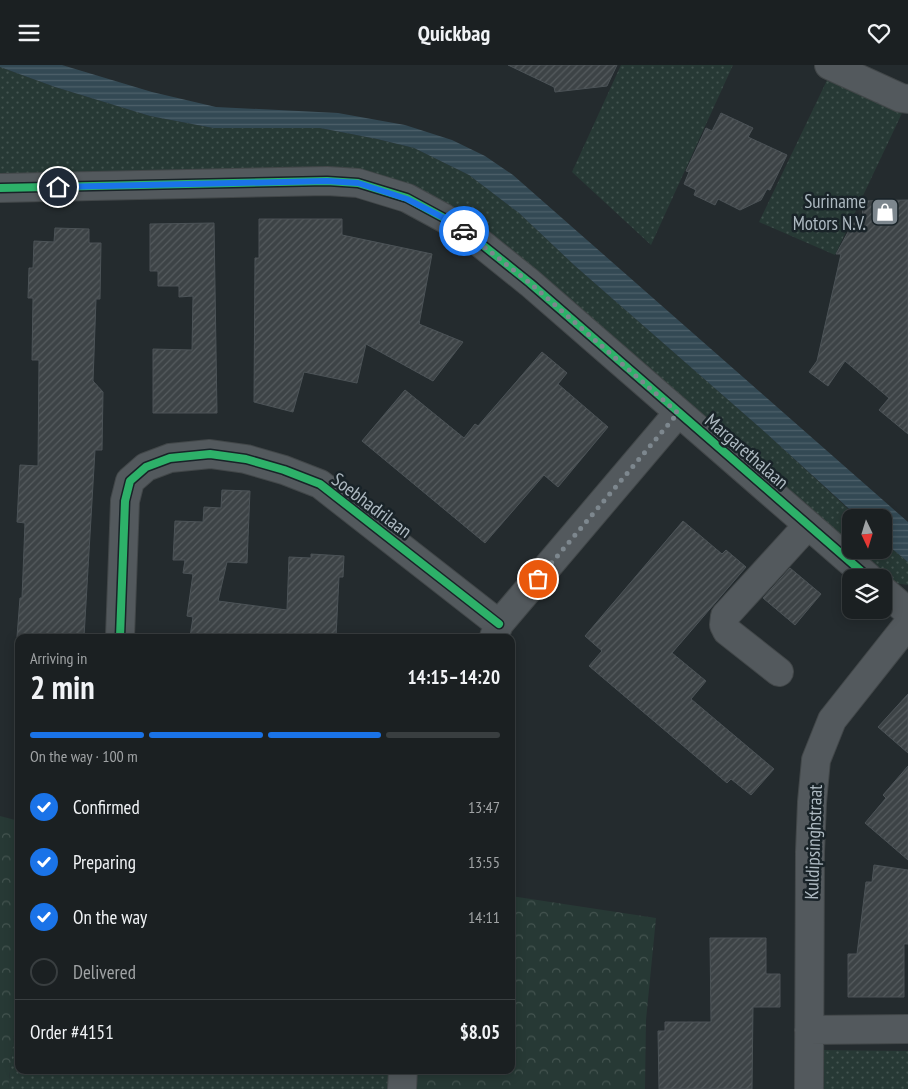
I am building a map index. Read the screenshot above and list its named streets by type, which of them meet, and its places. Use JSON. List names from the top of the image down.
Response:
{
  "streets": {
    "street": ["Margarethalaan", "Soebhadrilaan", "Kuldipsinghstraat"]
  },
  "places": {
    "shop": ["Suriname Motors N.V."]
  },
  "north": "bottom",
  "page": {
    "header": "Quickbag",
    "heading": ["2 min", "Arriving in", "14:15–14:20"],
    "panel": ["Order #4151", "$8.05"],
    "bar": "On the way · 100 m",
    "list": [
      ["Confirmed", "13:47"],
      ["Preparing", "13:55"],
      ["On the way", "14:11"],
      "Delivered"
    ]
  }
}
